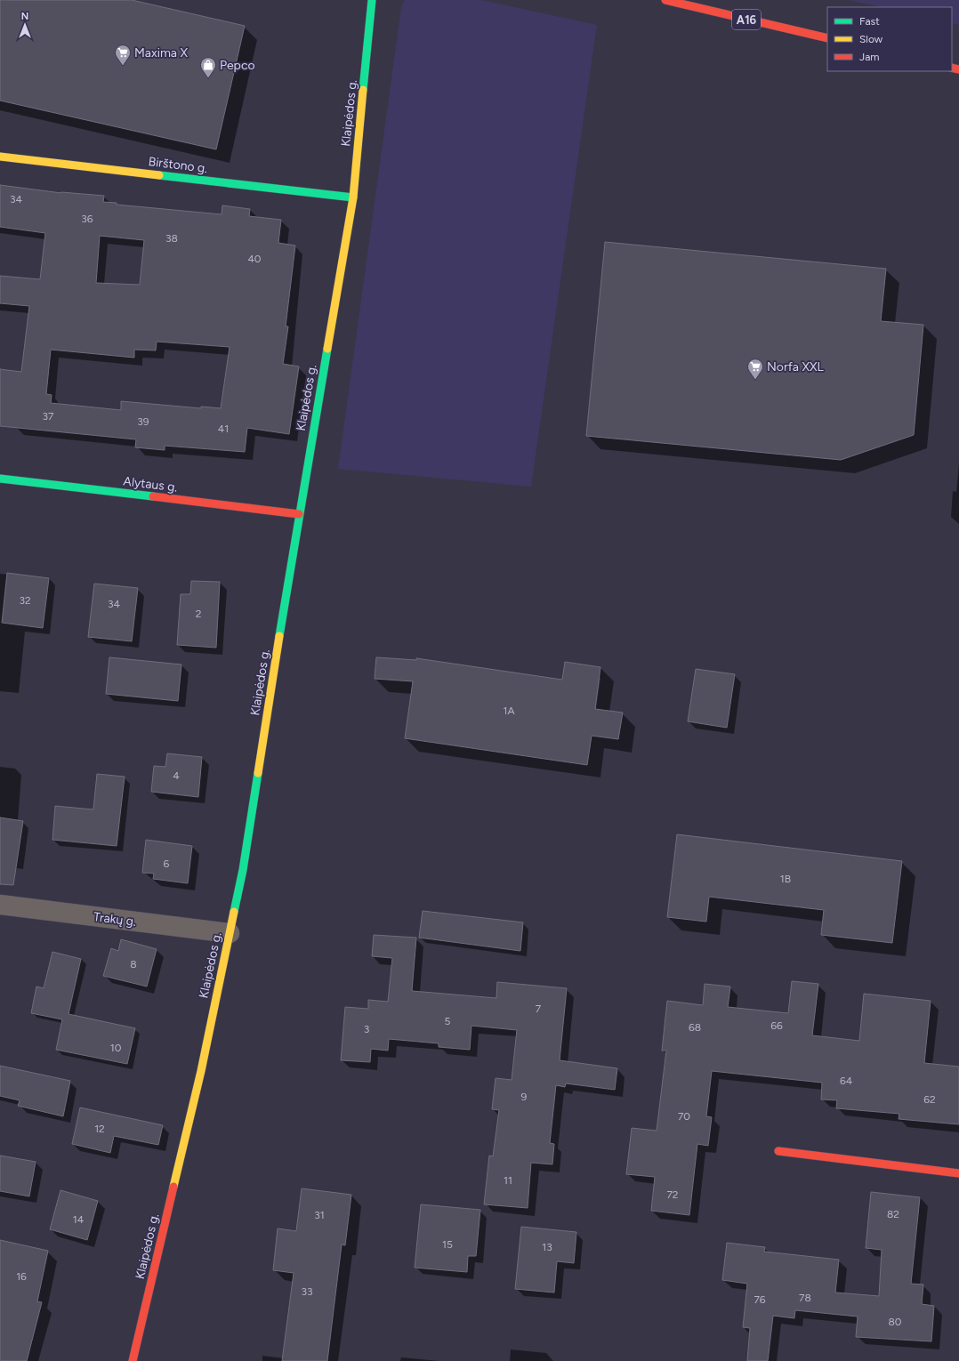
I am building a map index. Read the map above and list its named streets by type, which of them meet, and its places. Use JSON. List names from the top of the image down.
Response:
{
  "streets": {
    "main road": [
      "A16",
      "Klaipėdos g.",
      "Birštono g.",
      "Alytaus g."
    ],
    "street": ["Trakų g."]
  },
  "crossings": [
    ["Klaipėdos g.", "Birštono g."],
    ["Klaipėdos g.", "Alytaus g."],
    ["Klaipėdos g.", "Trakų g."]
  ],
  "places": {
    "supermarket": ["Maxima X", "Norfa XXL"],
    "shop": ["Pepco"]
  },
  "house_numbers": [
    "34",
    "36",
    "38",
    "40",
    "37",
    "39",
    "41",
    "32",
    "34",
    "2",
    "1A",
    "4",
    "6",
    "1B",
    "8",
    "7",
    "5",
    "66",
    "68",
    "3",
    "10",
    "64",
    "9",
    "62",
    "70",
    "12",
    "11",
    "72",
    "82",
    "31",
    "14",
    "15",
    "13",
    "16",
    "33",
    "78",
    "76",
    "80"
  ],
  "legend": ["Fast", "Slow", "Jam"],
  "north": "top"
}
